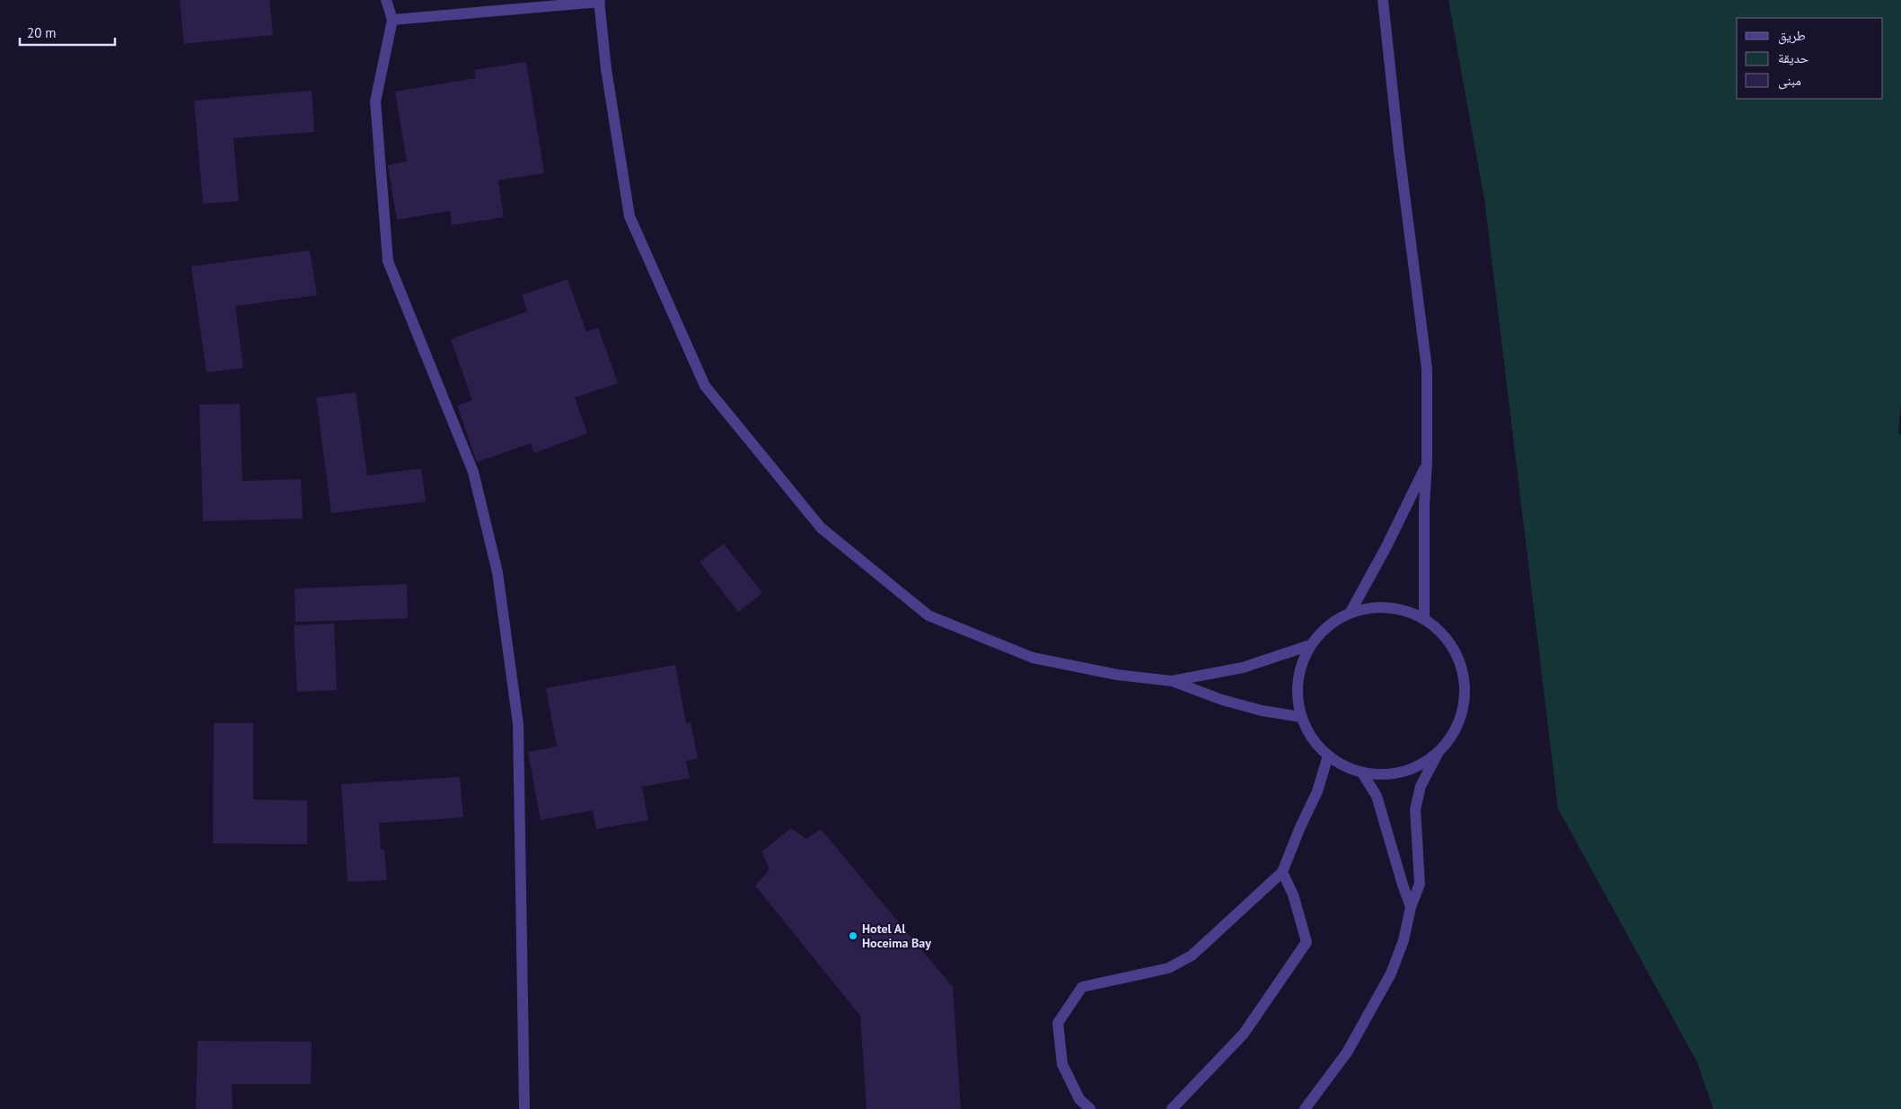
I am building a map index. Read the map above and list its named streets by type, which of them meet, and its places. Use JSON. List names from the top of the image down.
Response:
{
  "places": ["Hotel Al Hoceima Bay"],
  "legend": ["طريق", "حديقة", "مبنى"],
  "scale_bar": "20 m"
}
